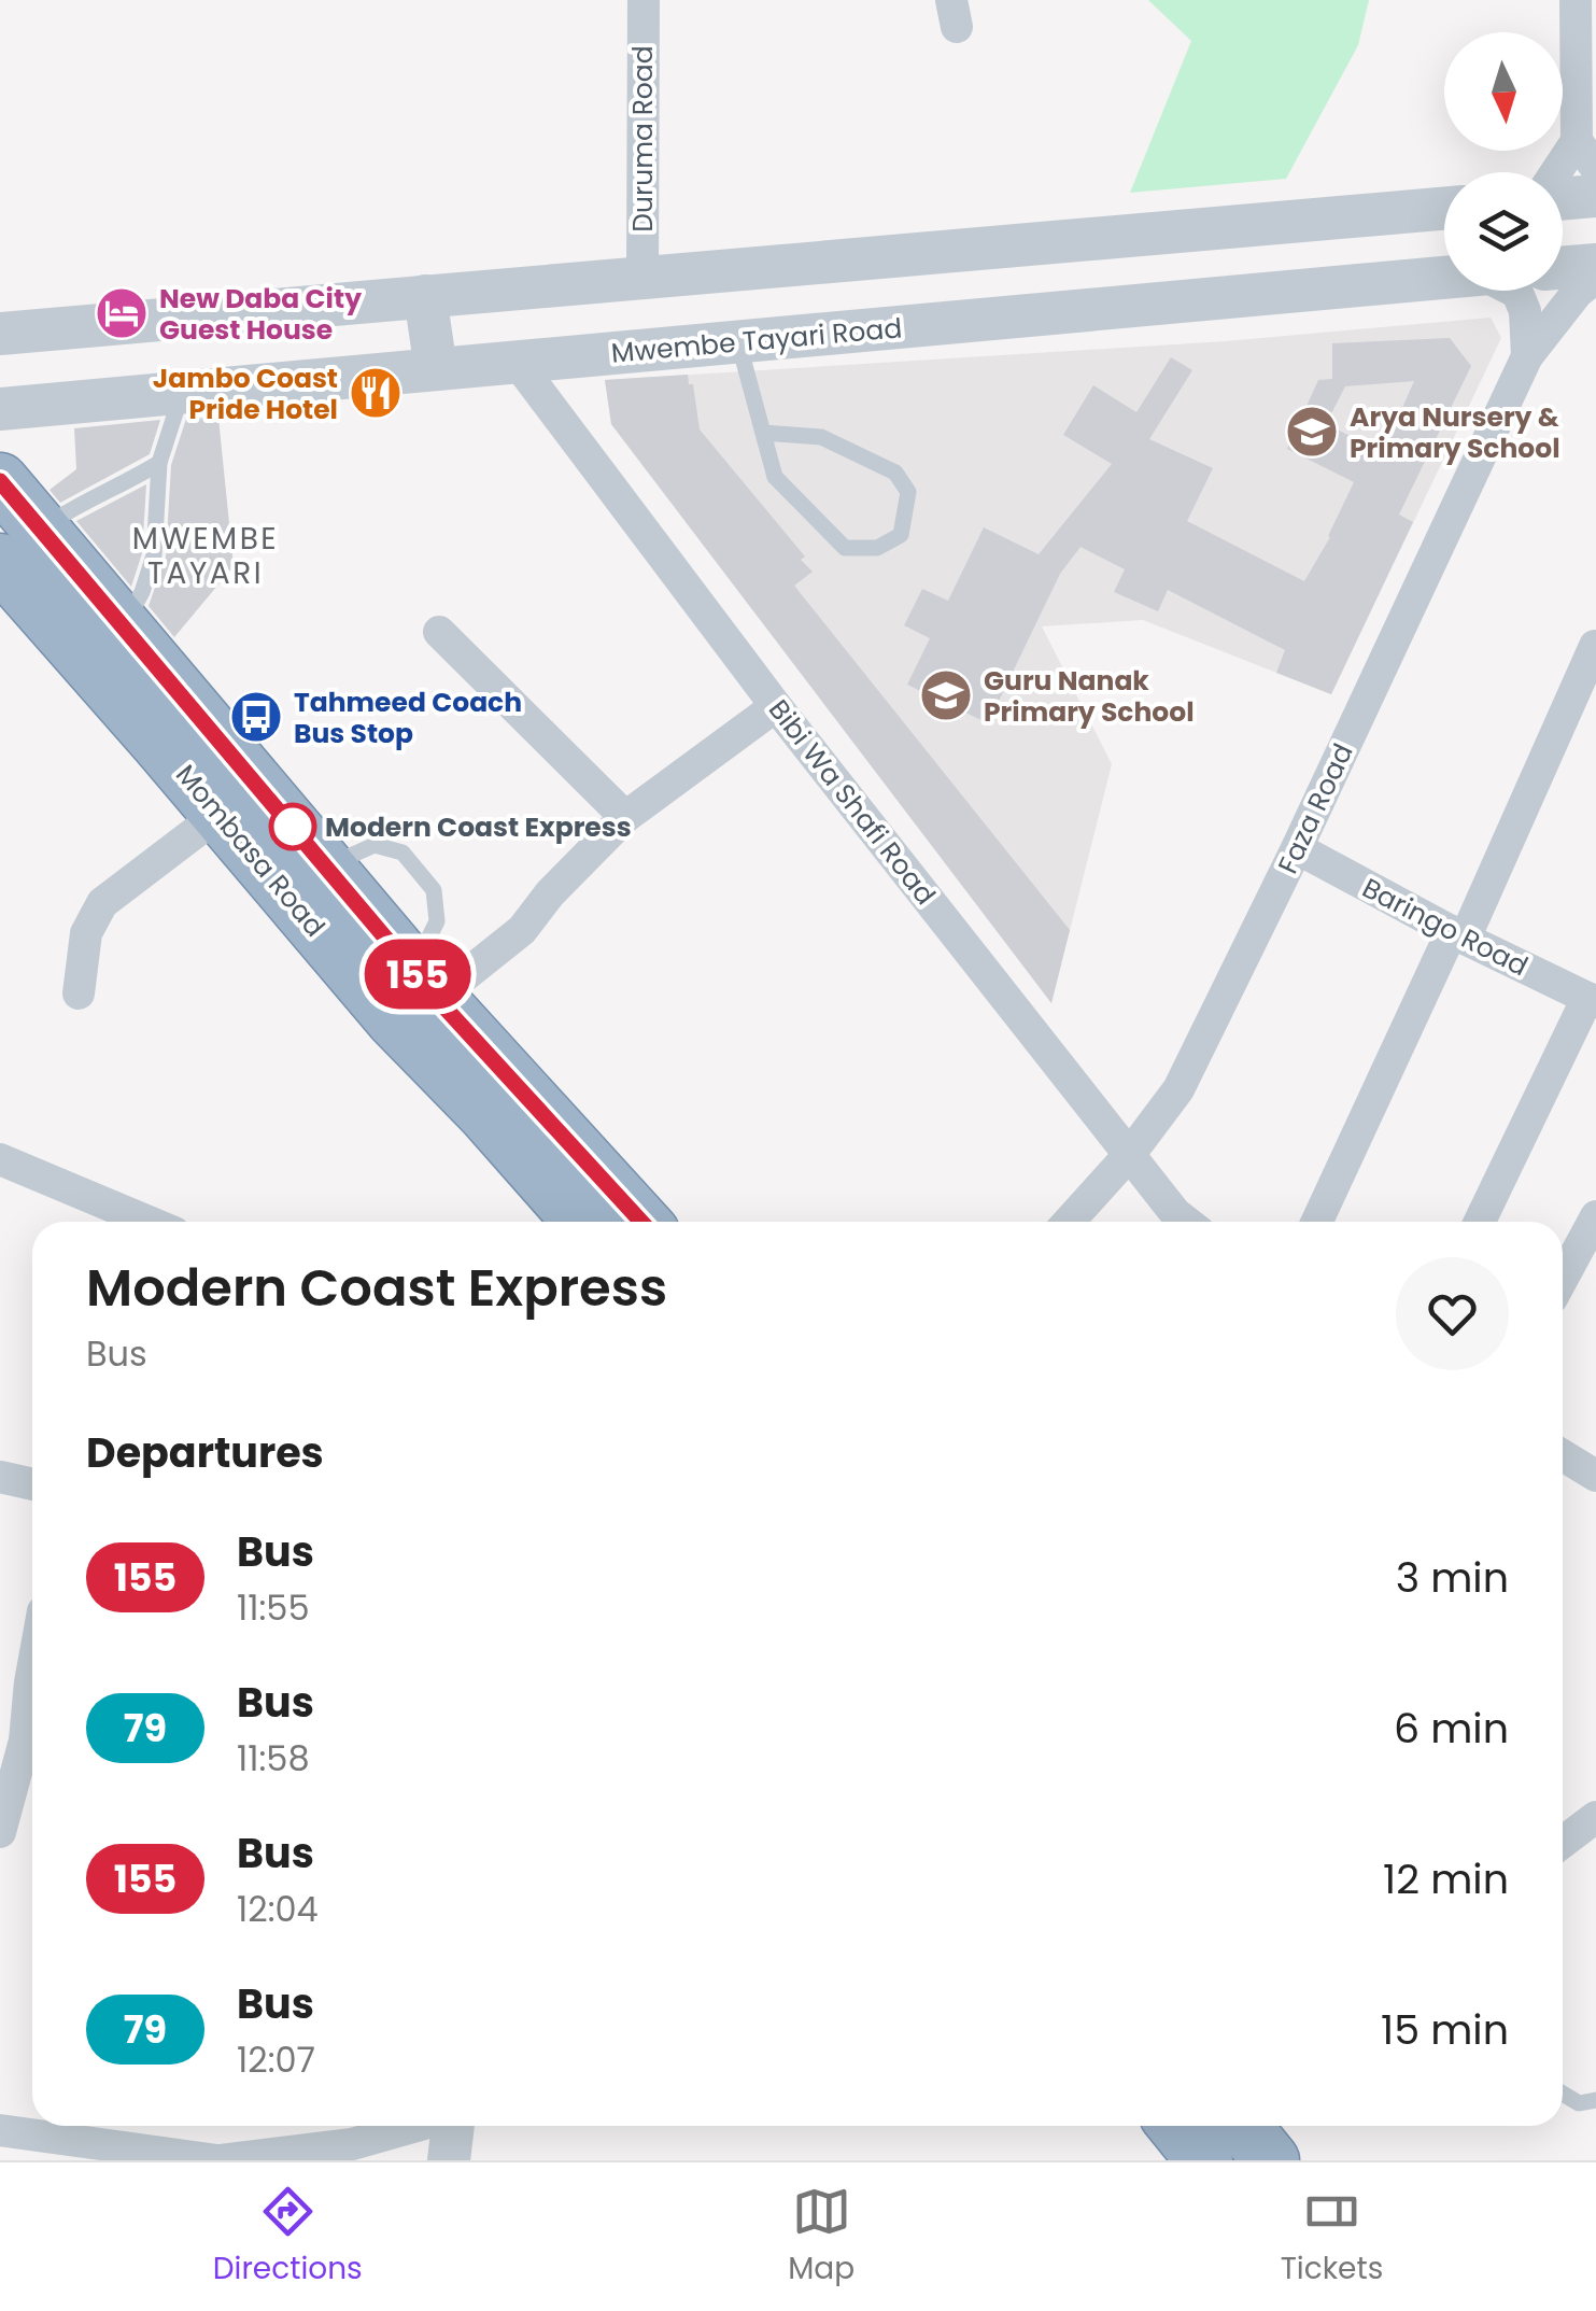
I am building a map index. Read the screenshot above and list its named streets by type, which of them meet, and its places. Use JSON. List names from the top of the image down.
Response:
{
  "streets": {
    "highway": ["Mombasa Road"],
    "street": [
      "Duruma Road",
      "Mwembe Tayari Road",
      "Bibi Wa Shafi Road",
      "Faza Road",
      "Baringo Road"
    ]
  },
  "crossings": [
    ["Mwembe Tayari Road", "Bibi Wa Shafi Road"],
    ["Bibi Wa Shafi Road", "Faza Road"],
    ["Faza Road", "Baringo Road"]
  ],
  "districts": ["MWEMBE TAYARI"],
  "places": {
    "hotel": ["New Daba City Guest House"],
    "restaurant": ["Jambo Coast Pride Hotel"],
    "school or university": ["Arya Nursery & Primary School", "Guru Nanak Primary School"],
    "bus stop": ["Tahmeed Coach Bus Stop"],
    "other": ["Modern Coast Express"]
  },
  "lines": ["bus line 155"],
  "north": "bottom",
  "page": {
    "on_map": "155",
    "heading": [
      ["Modern Coast Express", "Bus"],
      "Departures"
    ],
    "list": [
      {
        "mark": "155",
        "name": "Bus",
        "note": "11:55",
        "value": "3 min"
      },
      {
        "mark": "79",
        "name": "Bus",
        "note": "11:58",
        "value": "6 min"
      },
      {
        "mark": "155",
        "name": "Bus",
        "note": "12:04",
        "value": "12 min"
      },
      {
        "mark": "79",
        "name": "Bus",
        "note": "12:07",
        "value": "15 min"
      }
    ],
    "tabs": ["Directions", "Map", "Tickets"]
  }
}
